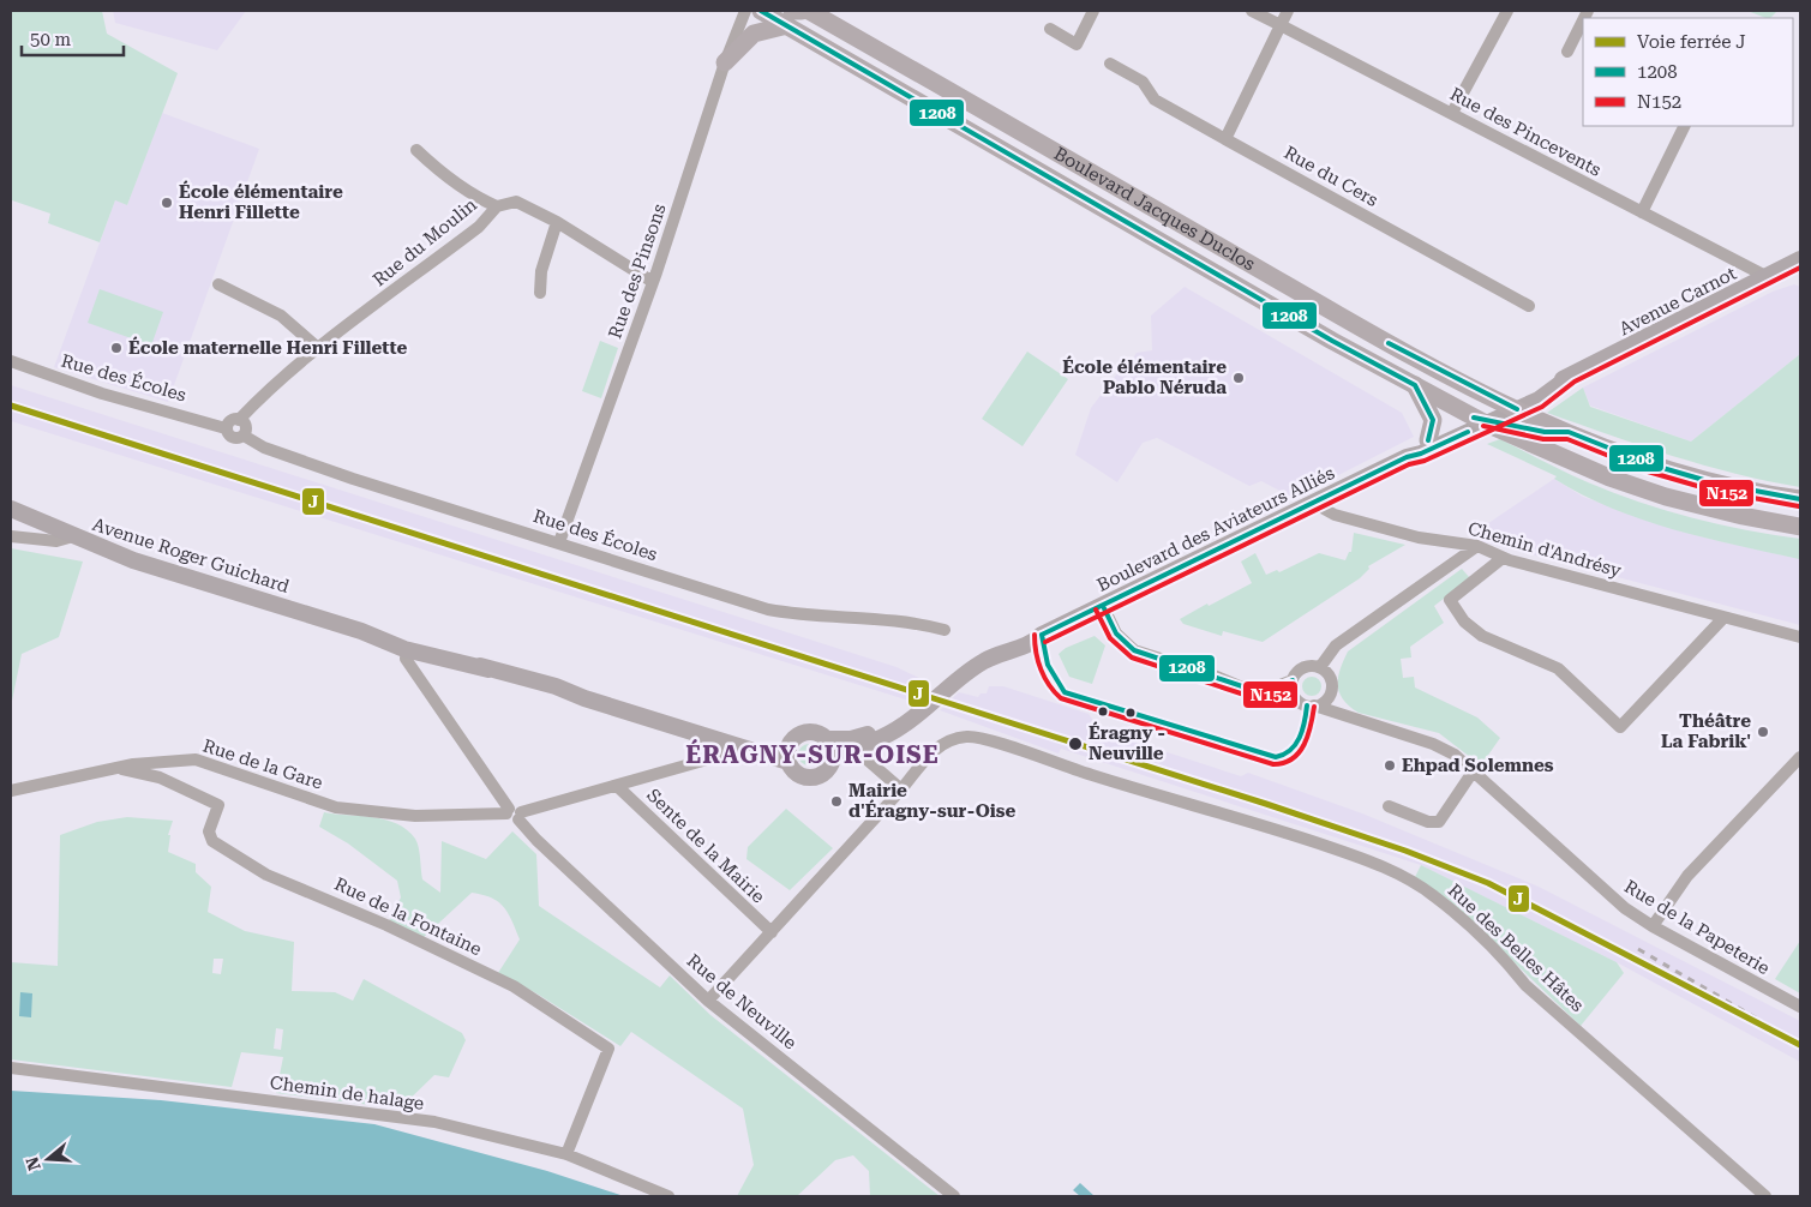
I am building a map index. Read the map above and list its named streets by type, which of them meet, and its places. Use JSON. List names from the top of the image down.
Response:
{
  "streets": {
    "main road": [
      "Boulevard Jacques Duclos",
      "Avenue Carnot",
      "Boulevard des Aviateurs Alliés",
      "Avenue Roger Guichard"
    ],
    "street": [
      "Rue des Pincevents",
      "Rue du Cers",
      "Rue du Moulin",
      "Rue des Pinsons",
      "Rue des Écoles",
      "Chemin d'Andrésy",
      "Rue de la Gare",
      "Sente de la Mairie",
      "Rue de la Fontaine",
      "Rue de la Papeterie",
      "Rue des Belles Hâtes",
      "Rue de Neuville",
      "Chemin de halage"
    ]
  },
  "crossings": [
    ["Rue des Pincevents", "Avenue Carnot"],
    ["Boulevard Jacques Duclos", "Avenue Carnot"],
    ["Boulevard Jacques Duclos", "Boulevard des Aviateurs Alliés"],
    ["Rue du Moulin", "Rue des Pinsons"],
    ["Rue du Moulin", "Rue des Écoles"],
    ["Rue des Pinsons", "Rue des Écoles"],
    ["Avenue Carnot", "Boulevard des Aviateurs Alliés"],
    ["Boulevard des Aviateurs Alliés", "Chemin d'Andrésy"],
    ["Boulevard des Aviateurs Alliés", "Avenue Roger Guichard"],
    ["Avenue Roger Guichard", "Rue de la Gare"],
    ["Avenue Roger Guichard", "Rue de Neuville"],
    ["Rue de la Gare", "Sente de la Mairie"],
    ["Rue de la Gare", "Rue de la Fontaine"],
    ["Rue de la Gare", "Rue de Neuville"],
    ["Sente de la Mairie", "Rue des Belles Hâtes"],
    ["Rue de la Fontaine", "Chemin de halage"],
    ["Rue des Belles Hâtes", "Rue de Neuville"]
  ],
  "districts": ["ÉRAGNY-SUR-OISE"],
  "places": [
    "École élémentaire Henri Fillette",
    "École maternelle Henri Fillette",
    "École élémentaire Pablo Néruda",
    "Théâtre La Fabrik'",
    "Éragny - Neuville",
    "Ehpad Solemnes",
    "Mairie d'Éragny-sur-Oise"
  ],
  "lines": ["transit line 1208", "transit line N152", "rail line J"],
  "legend": ["Voie ferrée J", "1208", "N152"],
  "scale_bar": "50 m",
  "north": "left"
}
